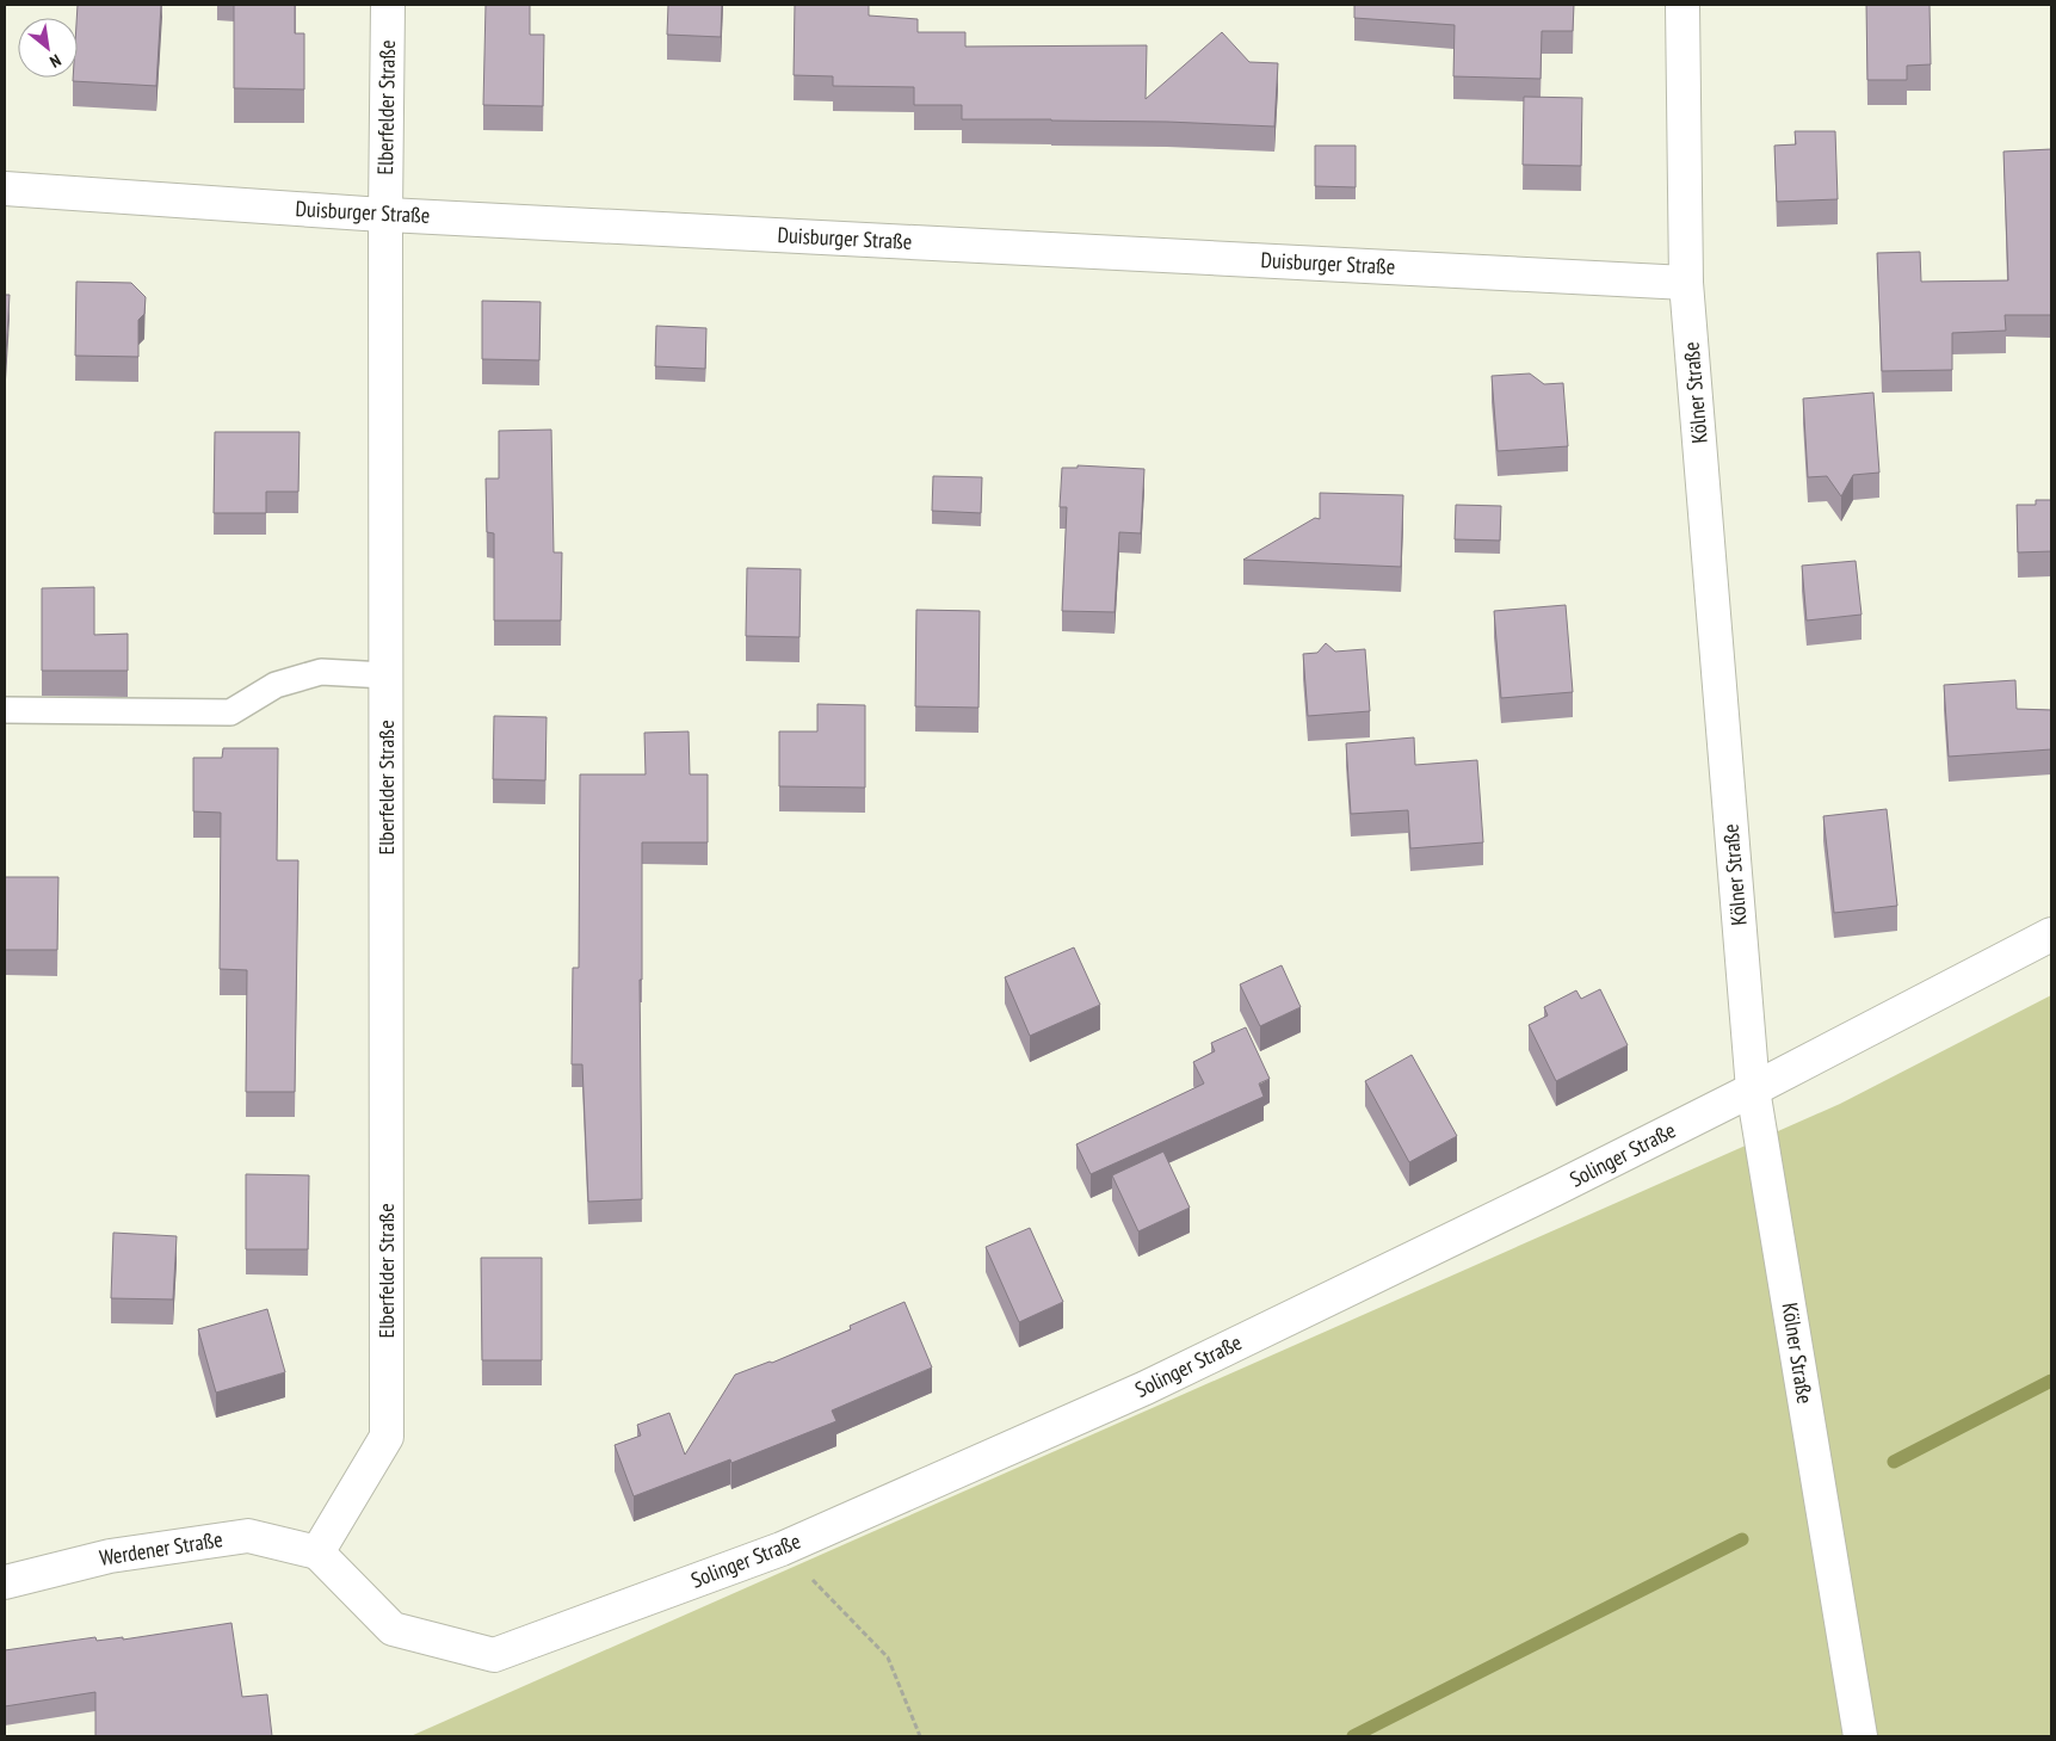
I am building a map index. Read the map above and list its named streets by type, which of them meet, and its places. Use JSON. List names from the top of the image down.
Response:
{
  "streets": {
    "street": [
      "Elberfelder Straße",
      "Duisburger Straße",
      "Kölner Straße",
      "Solinger Straße",
      "Werdener Straße"
    ]
  },
  "crossings": [
    ["Elberfelder Straße", "Duisburger Straße"],
    ["Elberfelder Straße", "Solinger Straße"],
    ["Elberfelder Straße", "Werdener Straße"],
    ["Duisburger Straße", "Kölner Straße"],
    ["Kölner Straße", "Solinger Straße"],
    ["Solinger Straße", "Werdener Straße"]
  ],
  "north": "bottom right"
}
